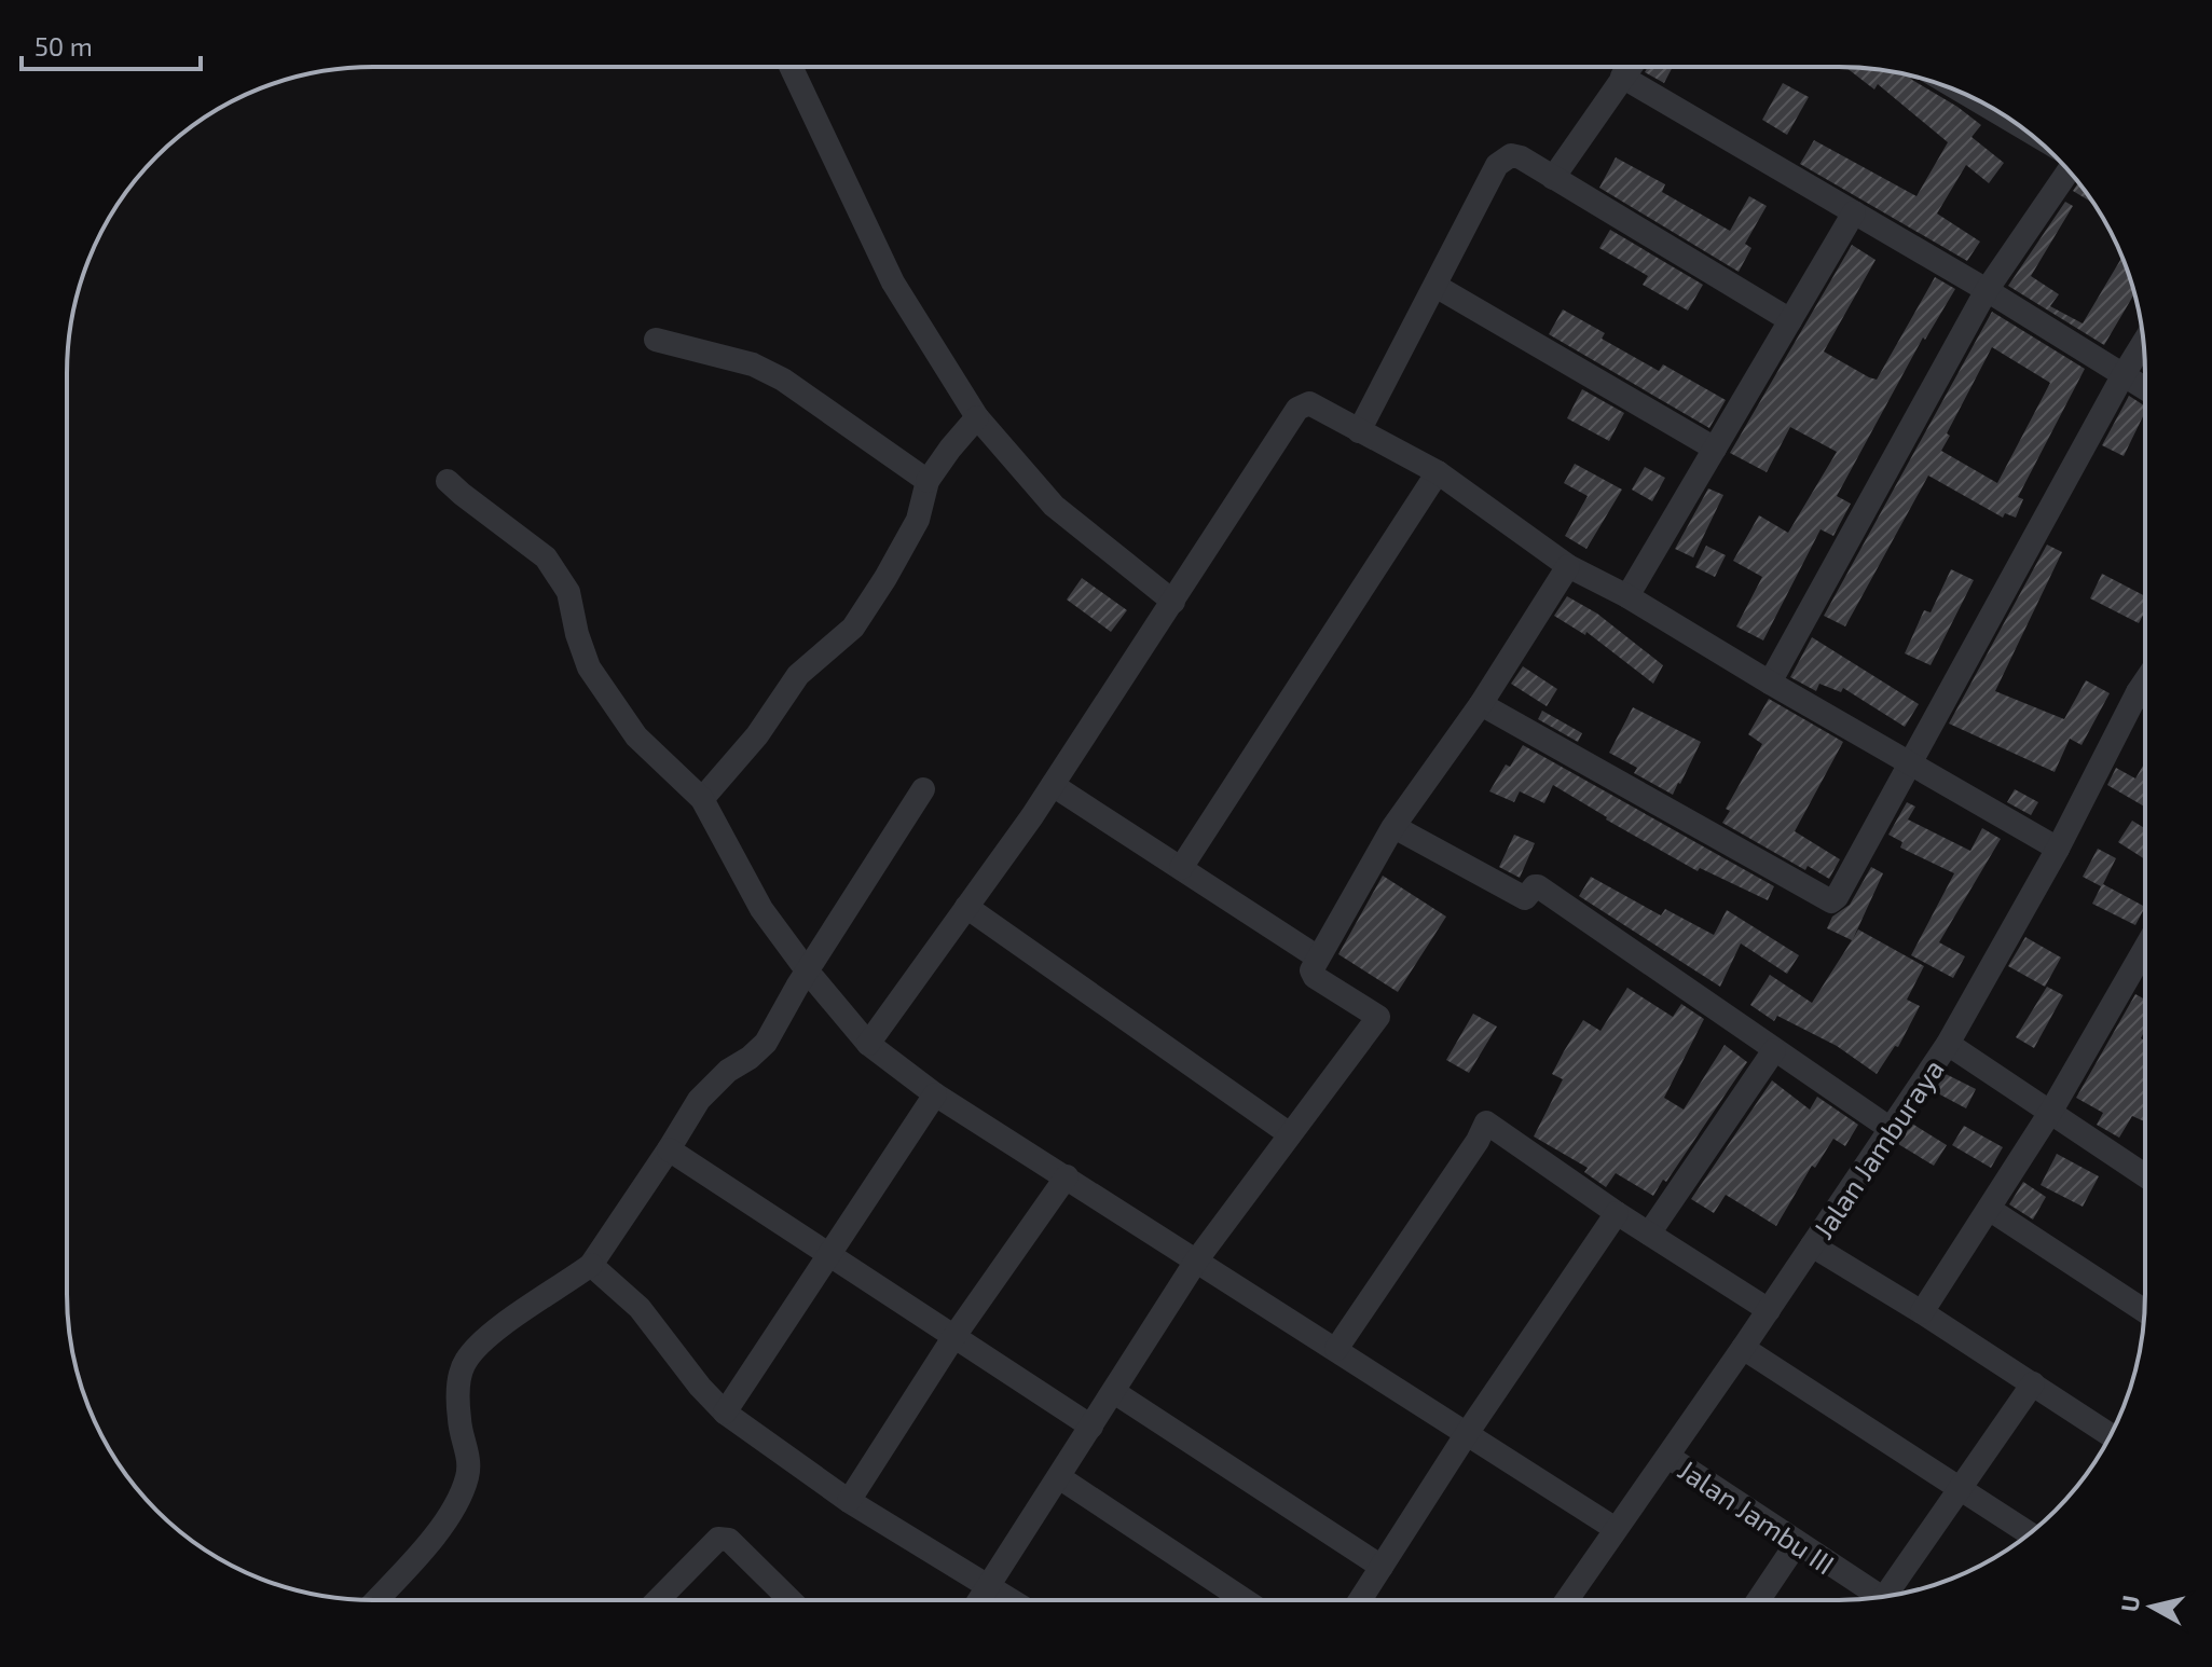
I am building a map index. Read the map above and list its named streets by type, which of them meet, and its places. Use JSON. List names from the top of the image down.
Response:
{
  "streets": {
    "street": ["Jalan Jamburaya", "Jalan Jambu III"]
  },
  "crossings": [
    ["Jalan Jamburaya", "Jalan Jambu III"]
  ],
  "scale_bar": "50 m",
  "north": "left"
}
